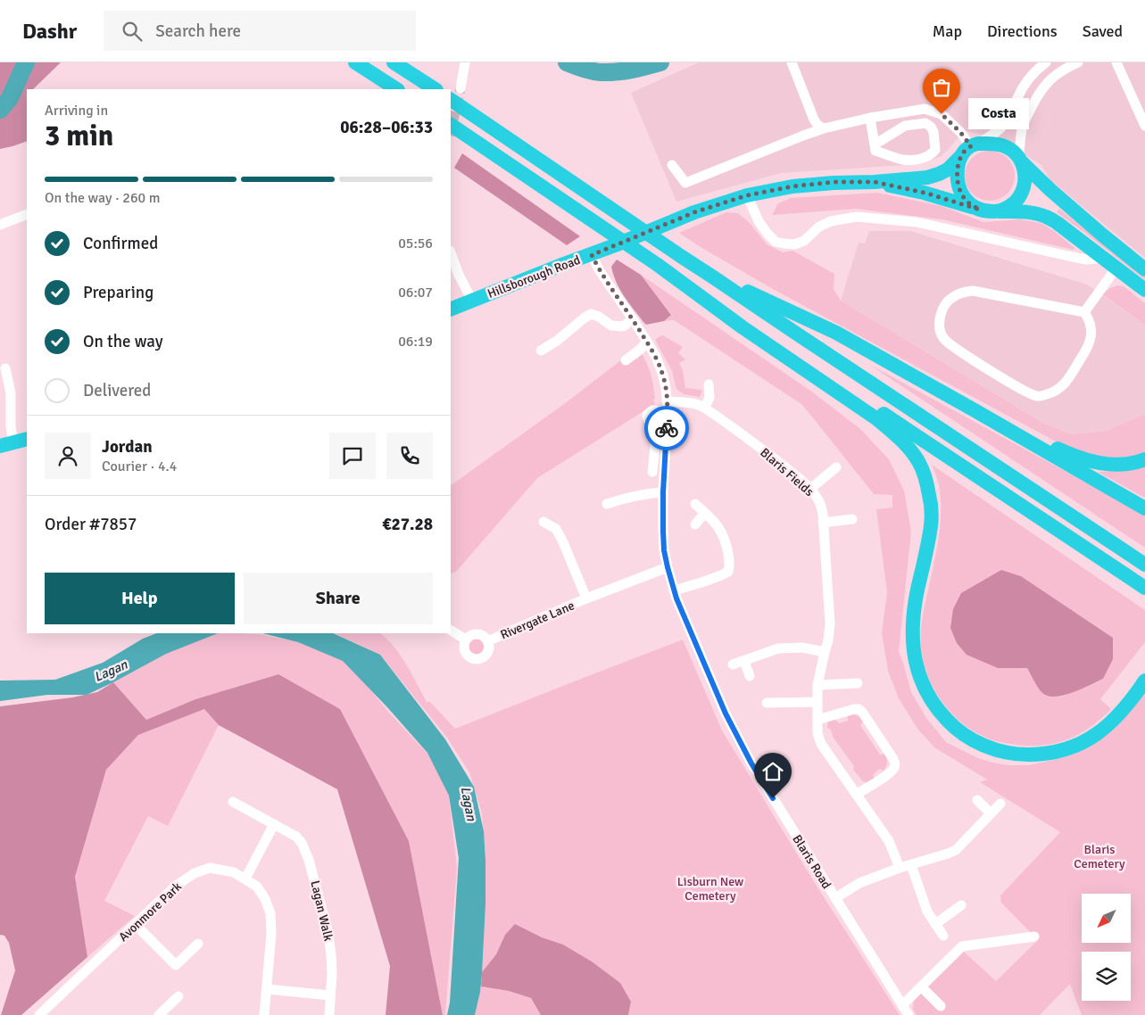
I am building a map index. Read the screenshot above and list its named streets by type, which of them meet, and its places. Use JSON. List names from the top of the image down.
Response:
{
  "streets": {
    "highway": ["Hillsborough Road"],
    "street": [
      "Blaris Fields",
      "Rivergate Lane",
      "Blaris Road",
      "Lagan Walk",
      "Avonmore Park"
    ]
  },
  "crossings": [
    ["Hillsborough Road", "Blaris Road"],
    ["Blaris Fields", "Blaris Road"],
    ["Rivergate Lane", "Blaris Road"]
  ],
  "water": ["Lagan"],
  "parks": ["Blaris Cemetery", "Lisburn New Cemetery"],
  "places": ["Costa"],
  "north": "bottom left",
  "page": {
    "header": "Dashr",
    "search": "Search here",
    "nav": ["Map", "Directions", "Saved"],
    "heading": ["3 min", "Arriving in", "06:28–06:33"],
    "panel": [
      "Jordan",
      "Courier · 4.4",
      "Order #7857",
      "€27.28"
    ],
    "bubble": "Costa",
    "bar": "On the way · 260 m",
    "list": [
      ["Confirmed", "05:56"],
      ["Preparing", "06:07"],
      ["On the way", "06:19"],
      "Delivered"
    ],
    "buttons": ["Help", "Share"]
  }
}
